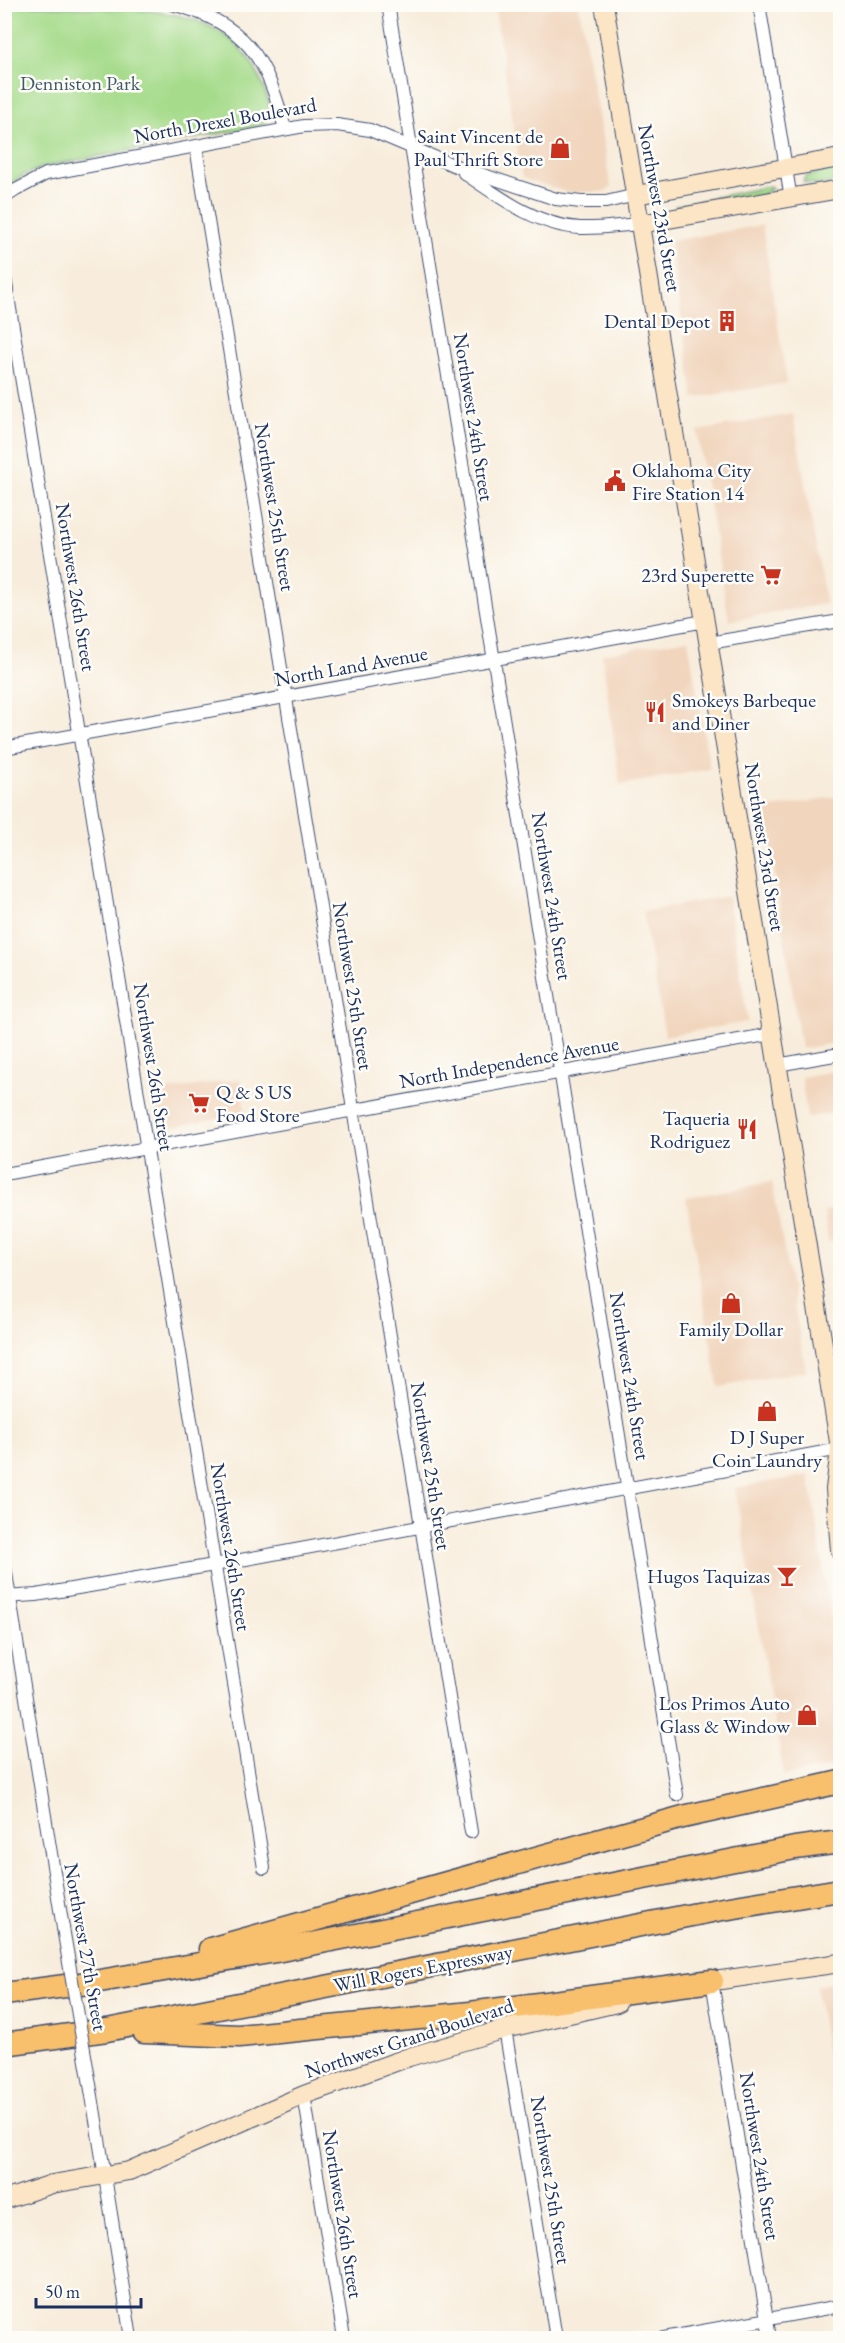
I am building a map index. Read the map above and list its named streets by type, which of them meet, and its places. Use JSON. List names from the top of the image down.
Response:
{
  "streets": {
    "highway": ["Will Rogers Expressway"],
    "main road": ["North Drexel Boulevard", "Northwest 23rd Street", "Northwest Grand Boulevard"],
    "street": [
      "Northwest 24th Street",
      "Northwest 25th Street",
      "Northwest 26th Street",
      "North Land Avenue",
      "North Independence Avenue",
      "Northwest 27th Street"
    ]
  },
  "crossings": [
    ["North Drexel Boulevard", "Northwest 23rd Street"],
    ["North Drexel Boulevard", "Northwest 24th Street"],
    ["North Drexel Boulevard", "Northwest 25th Street"],
    ["Northwest 23rd Street", "North Land Avenue"],
    ["Northwest 23rd Street", "North Independence Avenue"],
    ["Northwest 24th Street", "North Land Avenue"],
    ["Northwest 24th Street", "North Independence Avenue"],
    ["Northwest 24th Street", "Northwest Grand Boulevard"],
    ["Northwest 25th Street", "North Land Avenue"],
    ["Northwest 25th Street", "North Independence Avenue"],
    ["Northwest 25th Street", "Northwest Grand Boulevard"],
    ["Northwest 26th Street", "North Land Avenue"],
    ["Northwest 26th Street", "North Independence Avenue"],
    ["Northwest 26th Street", "Northwest Grand Boulevard"],
    ["Northwest 27th Street", "Northwest Grand Boulevard"]
  ],
  "parks": ["Denniston Park"],
  "places": {
    "shop": [
      "Saint Vincent de Paul Thrift Store",
      "Family Dollar",
      "D J Super Coin Laundry",
      "Los Primos Auto Glass & Window"
    ],
    "building": ["Dental Depot"],
    "public building": ["Oklahoma City Fire Station 14"],
    "supermarket": ["23rd Superette", "Q & S US Food Store"],
    "restaurant": ["Smokeys Barbeque and Diner", "Taqueria Rodriguez"],
    "bar": ["Hugos Taquizas"]
  },
  "scale_bar": "50 m"
}
